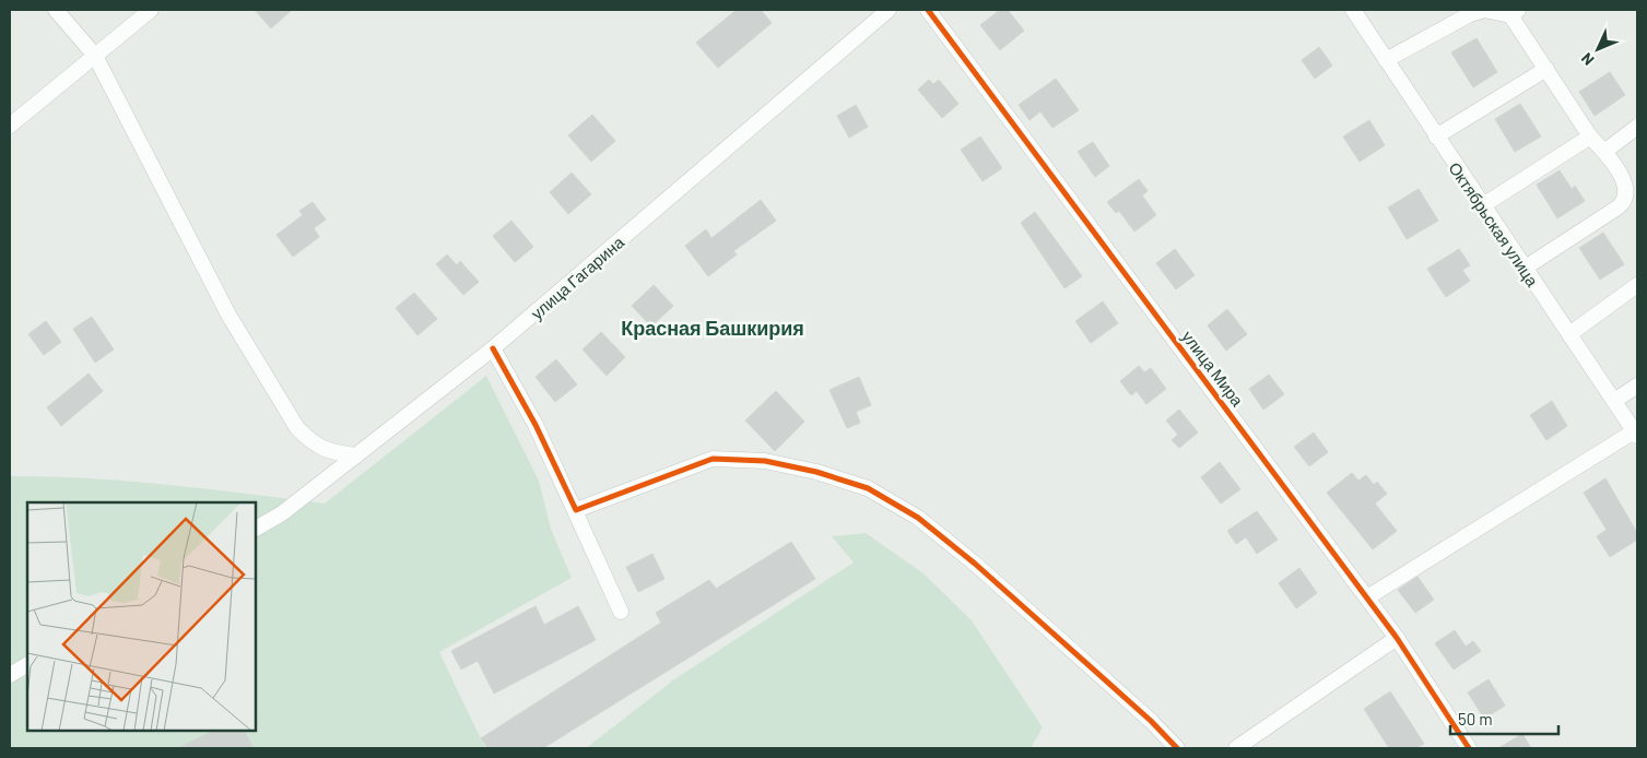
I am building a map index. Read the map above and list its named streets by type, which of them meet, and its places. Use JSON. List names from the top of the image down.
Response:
{
  "streets": {
    "street": ["Октябрьская улица", "улица Гагарина", "улица Мира"]
  },
  "districts": ["Красная Башкирия"],
  "scale_bar": "50 m",
  "north": "bottom left"
}
